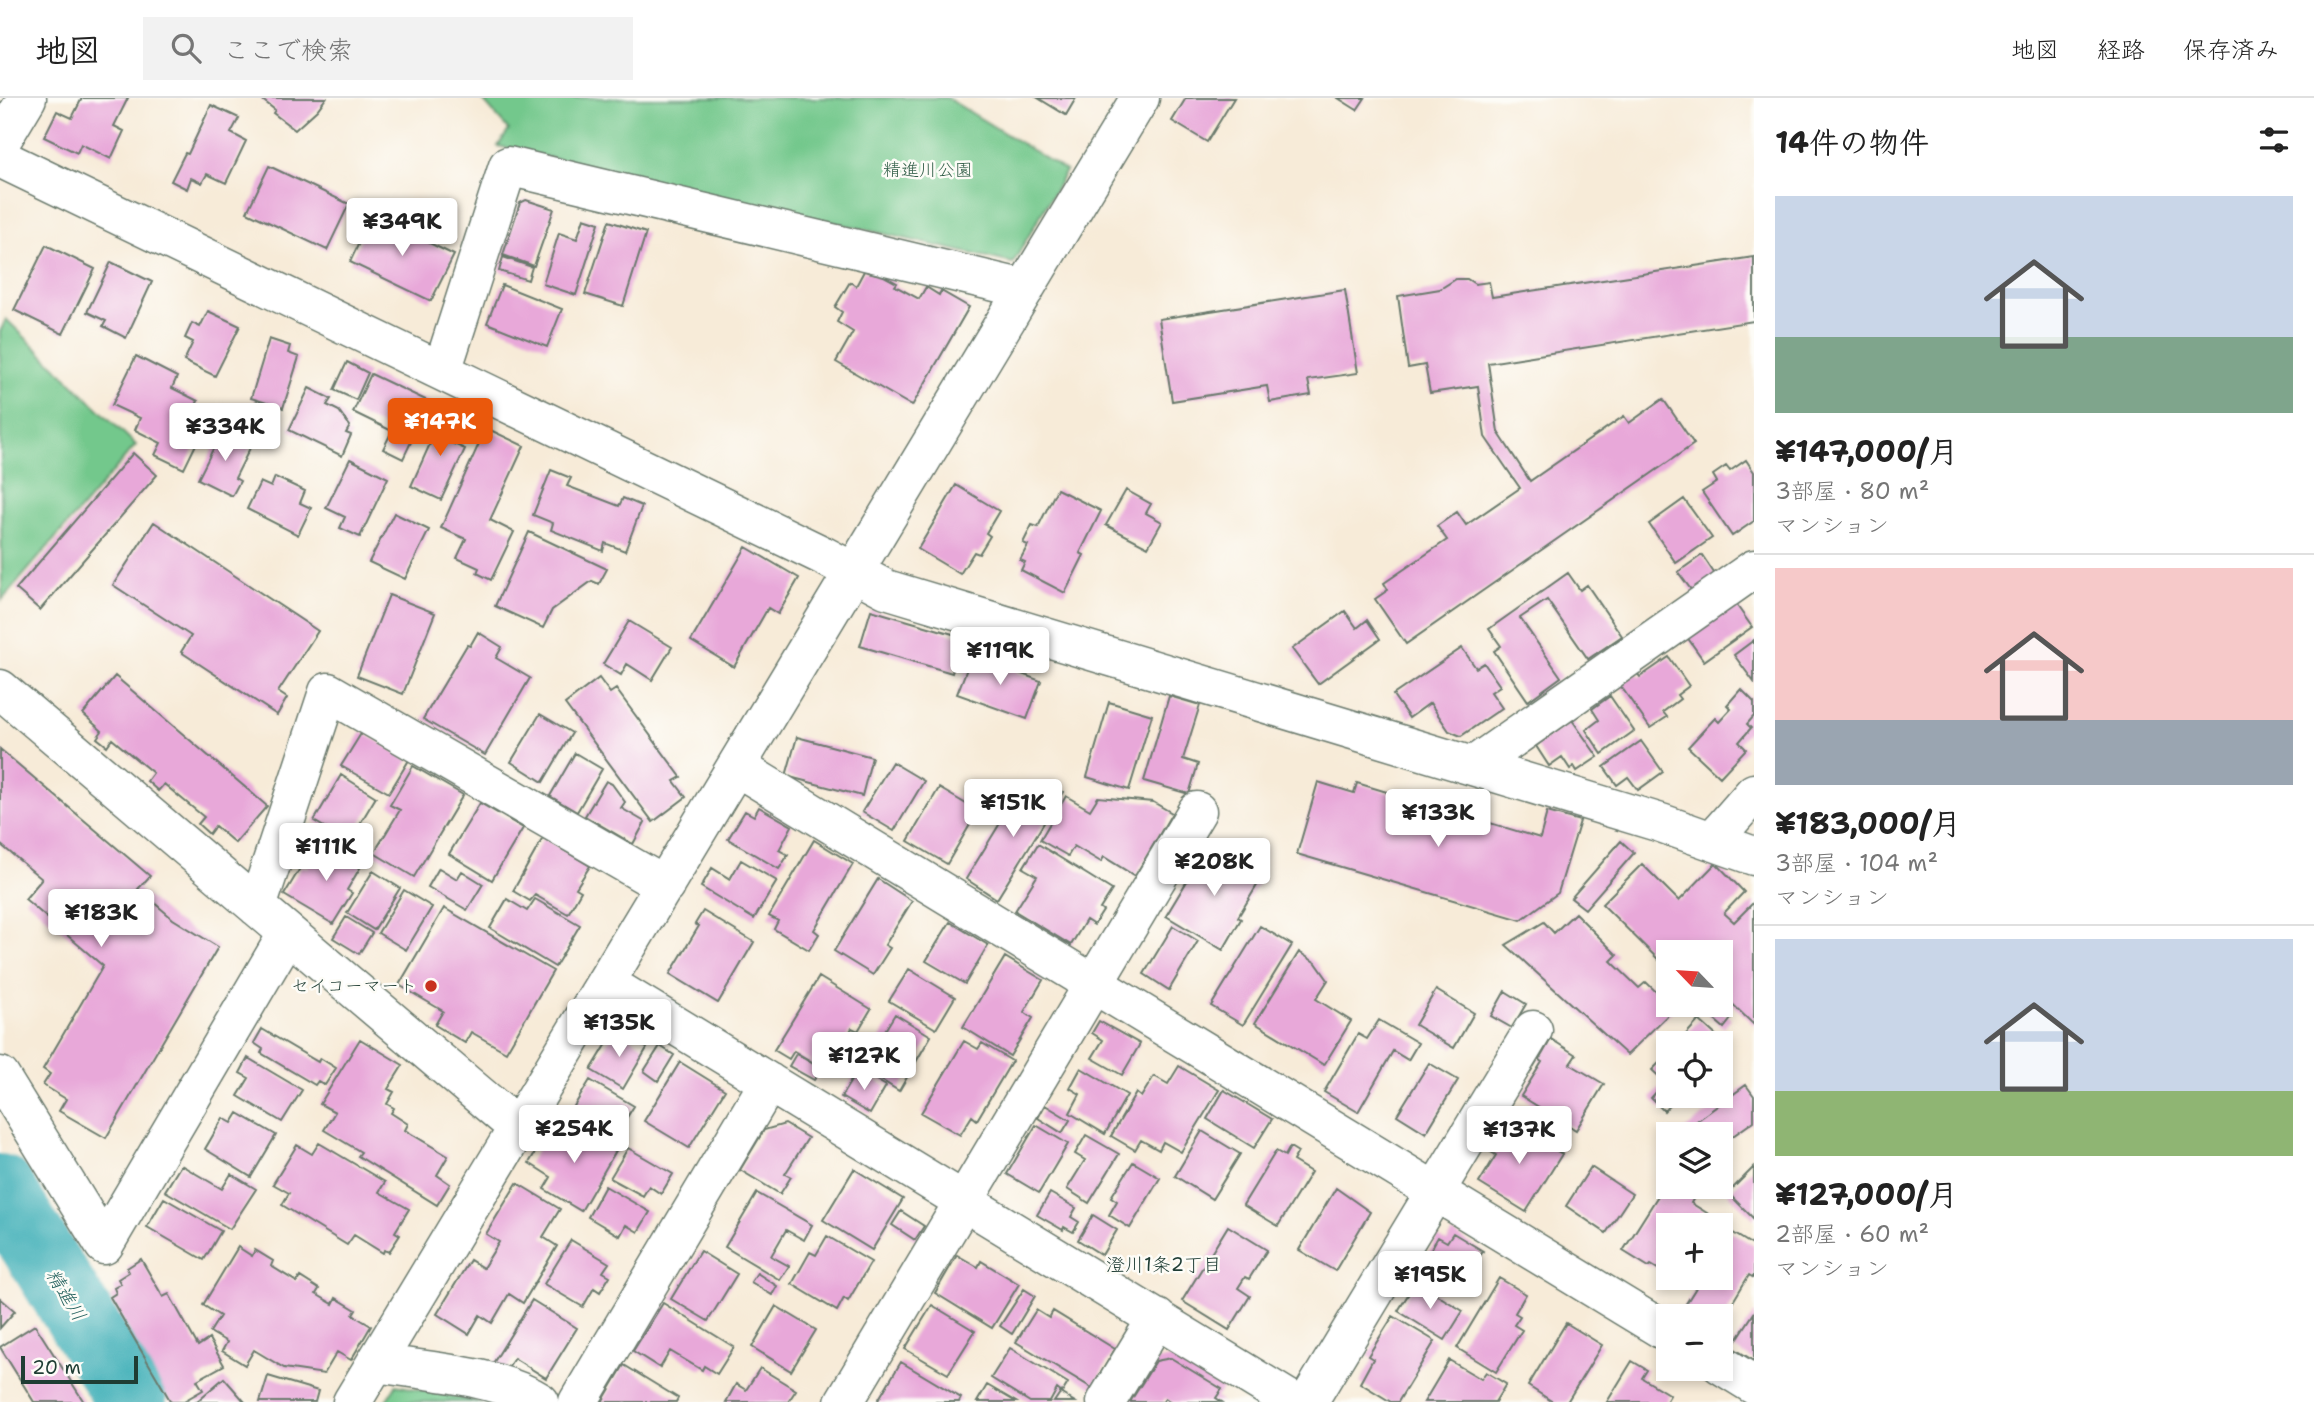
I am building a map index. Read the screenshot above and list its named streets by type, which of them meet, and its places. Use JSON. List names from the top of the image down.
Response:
{
  "districts": ["澄川1条2丁目"],
  "water": ["精進川"],
  "parks": ["精進川公園"],
  "places": ["セイコーマート"],
  "scale_bar": "20 m",
  "north": "top left",
  "page": {
    "header": "地図",
    "search": "ここで検索",
    "nav": ["地図", "経路", "保存済み"],
    "heading": "14件の物件",
    "list": [
      {
        "name": "¥147,000/月",
        "note": "3部屋 · 80 m² · マンション"
      },
      {
        "name": "¥183,000/月",
        "note": "3部屋 · 104 m² · マンション"
      },
      {
        "name": "¥127,000/月",
        "note": "2部屋 · 60 m² · マンション"
      }
    ],
    "price": [
      "¥349K",
      "¥147K",
      "¥334K",
      "¥119K",
      "¥151K",
      "¥133K",
      "¥111K",
      "¥208K",
      "¥183K",
      "¥135K",
      "¥127K",
      "¥254K",
      "¥137K",
      "¥195K"
    ],
    "map_buttons": ["+", "−"],
    "scale": "20 m"
  }
}
